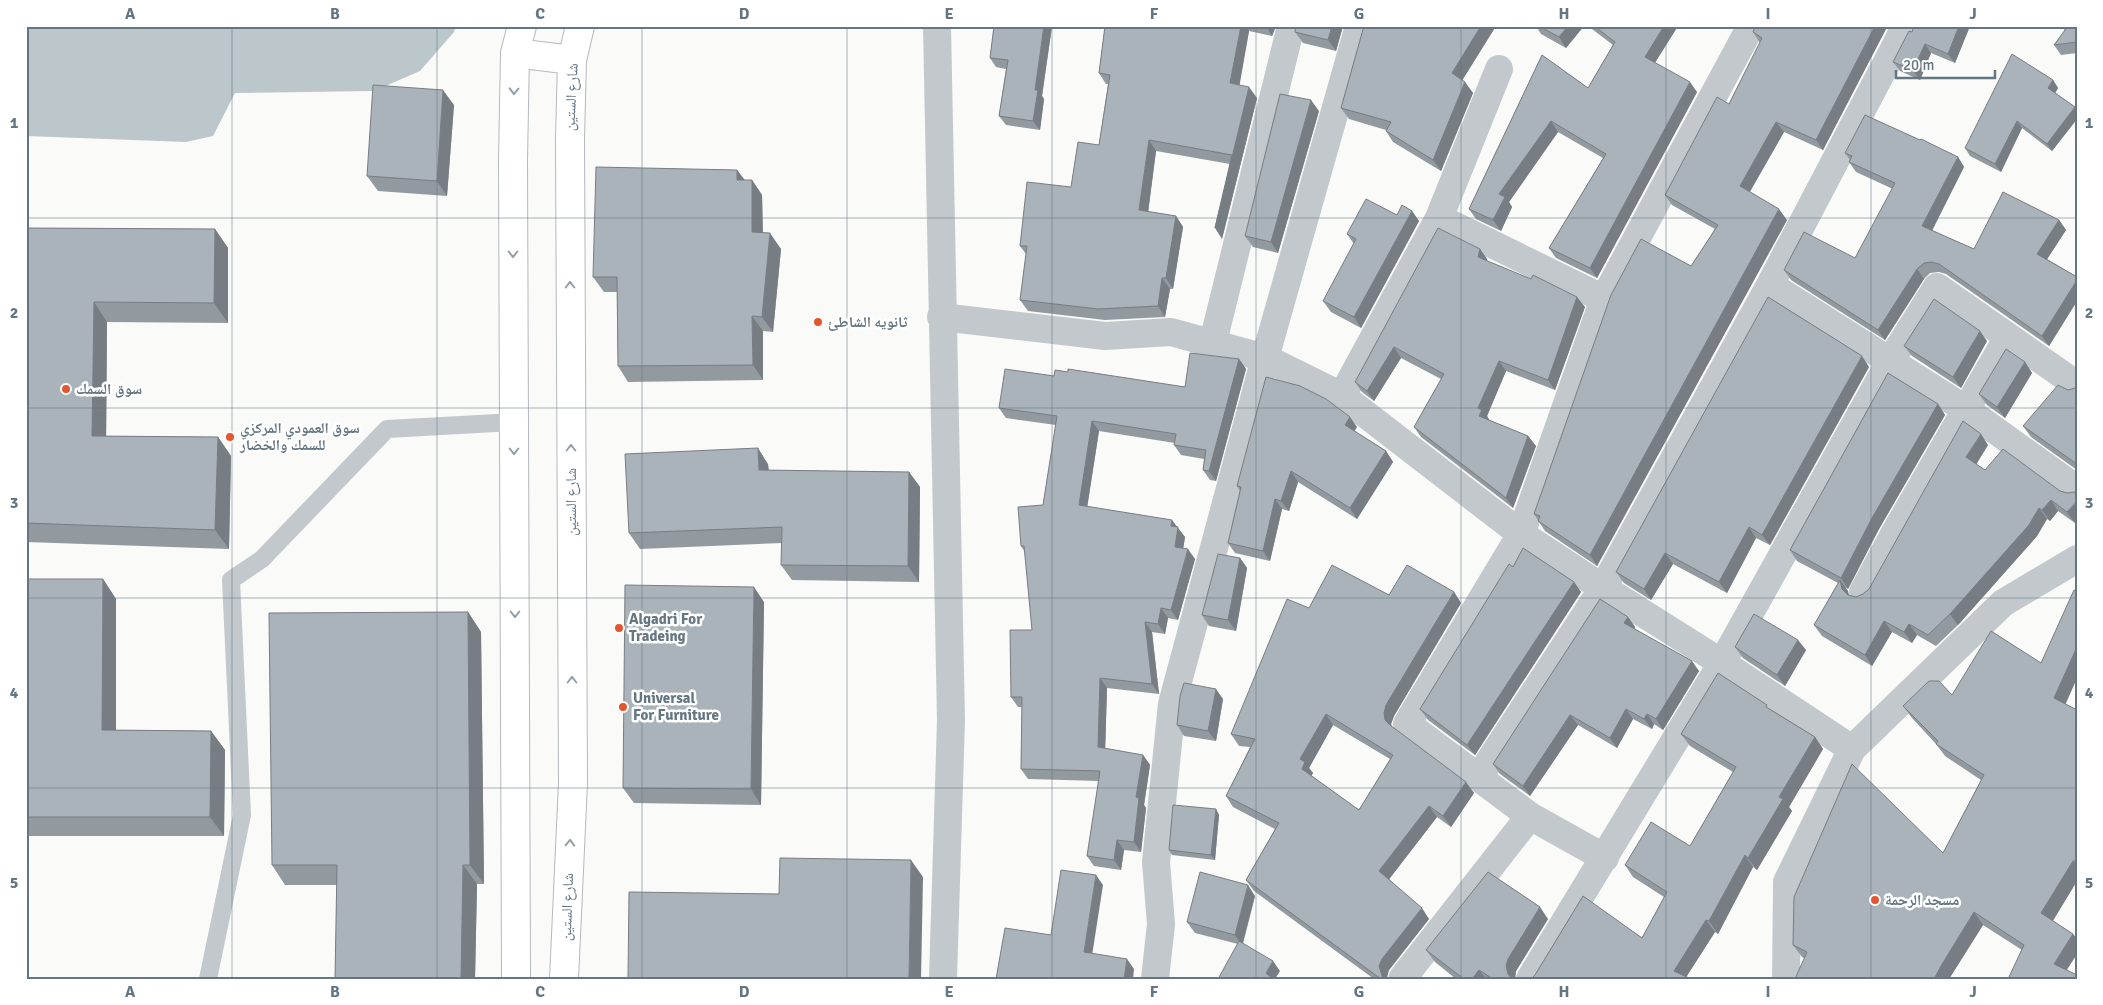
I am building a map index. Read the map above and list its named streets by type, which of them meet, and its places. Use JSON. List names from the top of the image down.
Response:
{
  "streets": {
    "highway": ["شارع الستين"]
  },
  "places": [
    "ثانويه الشاطئ",
    "سوق السمك",
    "سوق العمودي المركزي للسمك والخضار",
    "Algadri For Tradeing",
    "Universal For Furniture",
    "مسجد الرحمة"
  ],
  "scale_bar": "20 m",
  "grid": {
    "columns": [
      "A",
      "B",
      "C",
      "D",
      "E",
      "F",
      "G",
      "H",
      "I",
      "J"
    ],
    "rows": [
      "1",
      "2",
      "3",
      "4",
      "5"
    ]
  }
}
